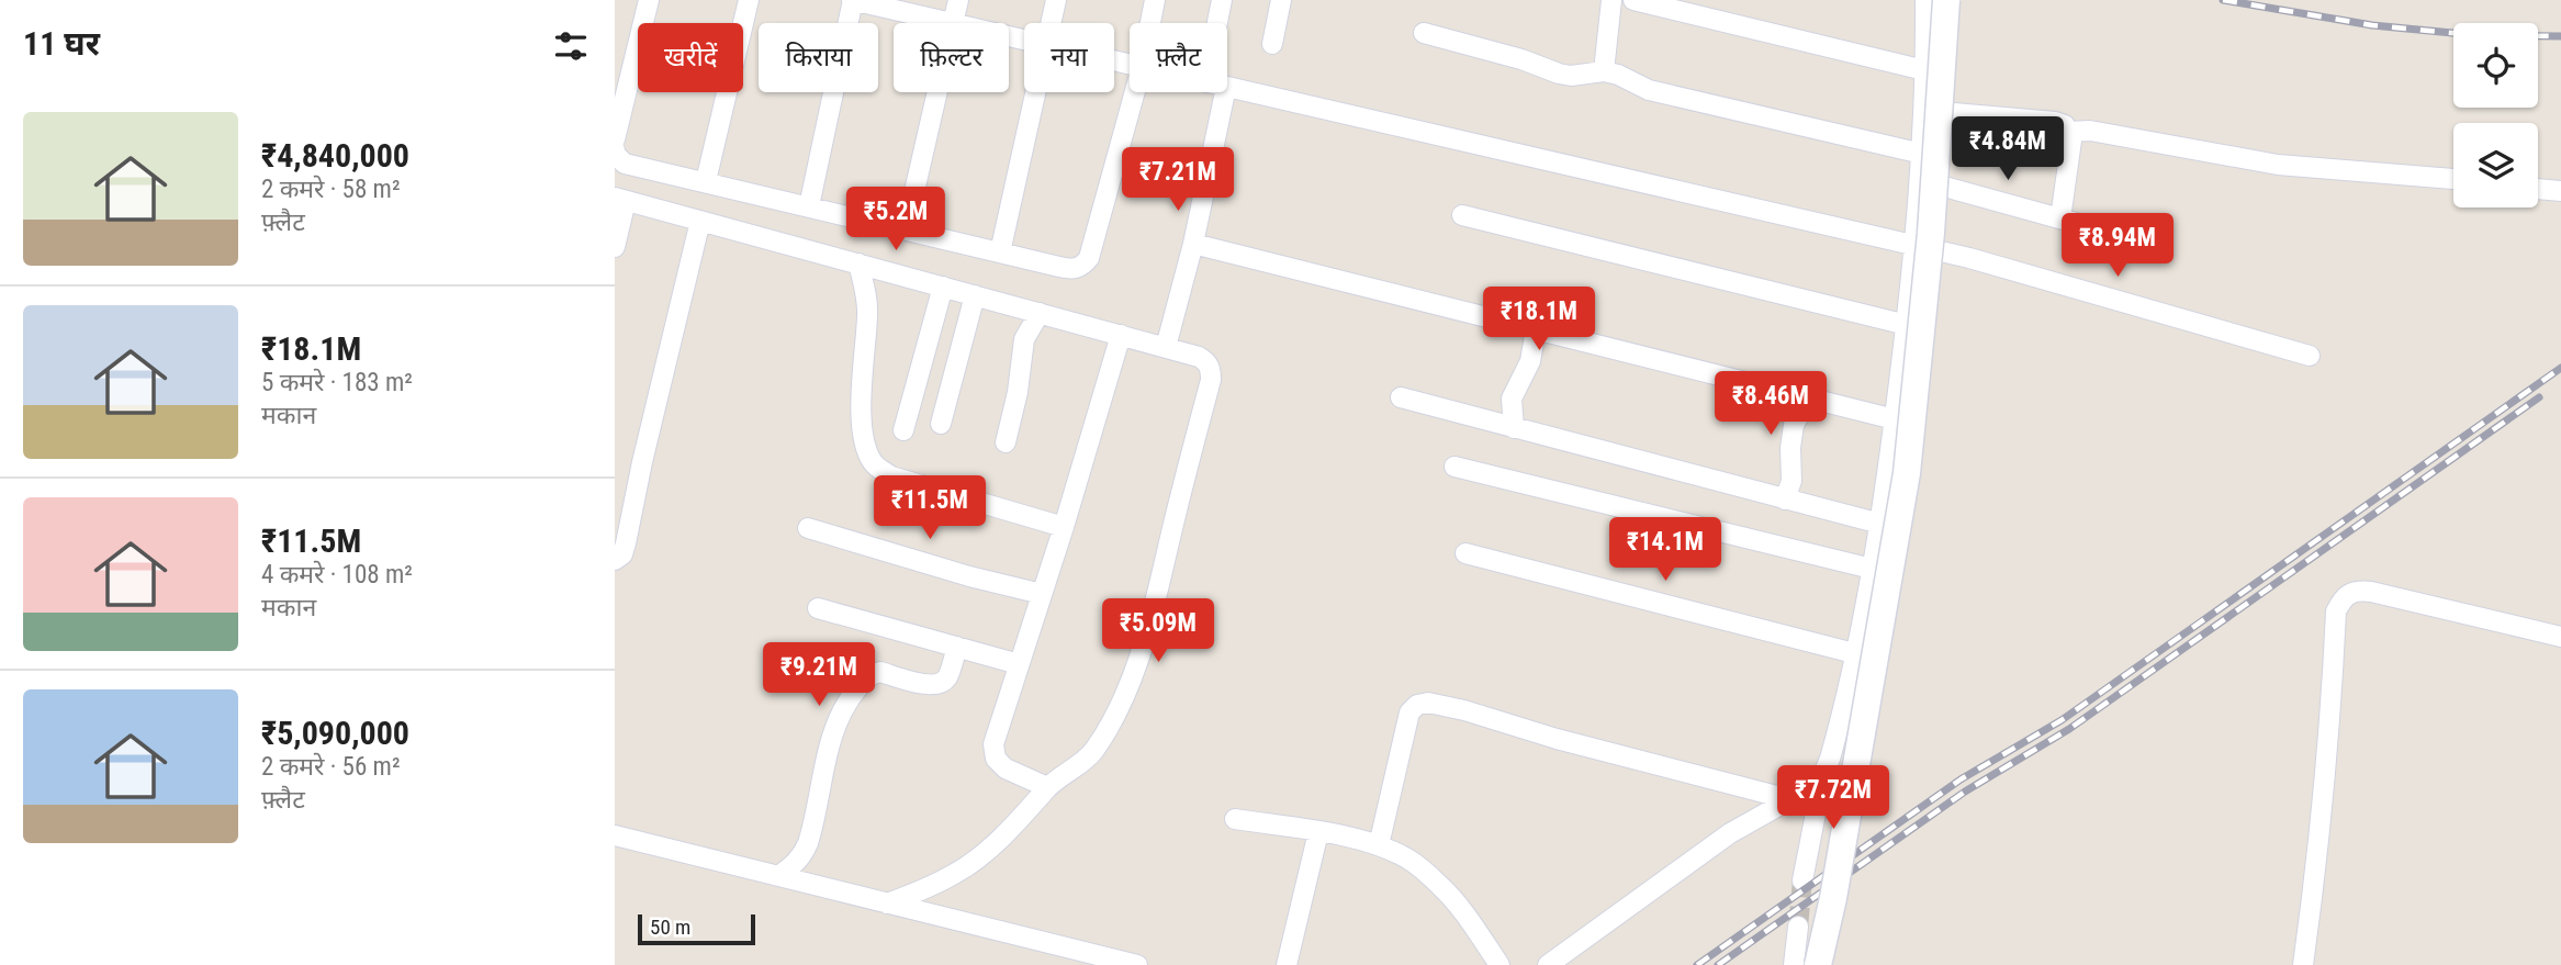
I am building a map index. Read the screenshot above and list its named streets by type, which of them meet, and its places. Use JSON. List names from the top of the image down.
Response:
{
  "scale_bar": "50 m",
  "page": {
    "heading": "11 घर",
    "chip": [
      "खरीदें",
      "किराया",
      "फ़िल्टर",
      "नया",
      "फ़्लैट"
    ],
    "list": [
      {
        "name": "₹4,840,000",
        "note": "2 कमरे · 58 m² · फ़्लैट"
      },
      {
        "name": "₹18.1M",
        "note": "5 कमरे · 183 m² · मकान"
      },
      {
        "name": "₹11.5M",
        "note": "4 कमरे · 108 m² · मकान"
      },
      {
        "name": "₹5,090,000",
        "note": "2 कमरे · 56 m² · फ़्लैट"
      }
    ],
    "price": [
      "₹4.84M",
      "₹7.21M",
      "₹5.2M",
      "₹8.94M",
      "₹18.1M",
      "₹8.46M",
      "₹11.5M",
      "₹14.1M",
      "₹5.09M",
      "₹9.21M",
      "₹7.72M"
    ],
    "scale": "50 m"
  }
}
